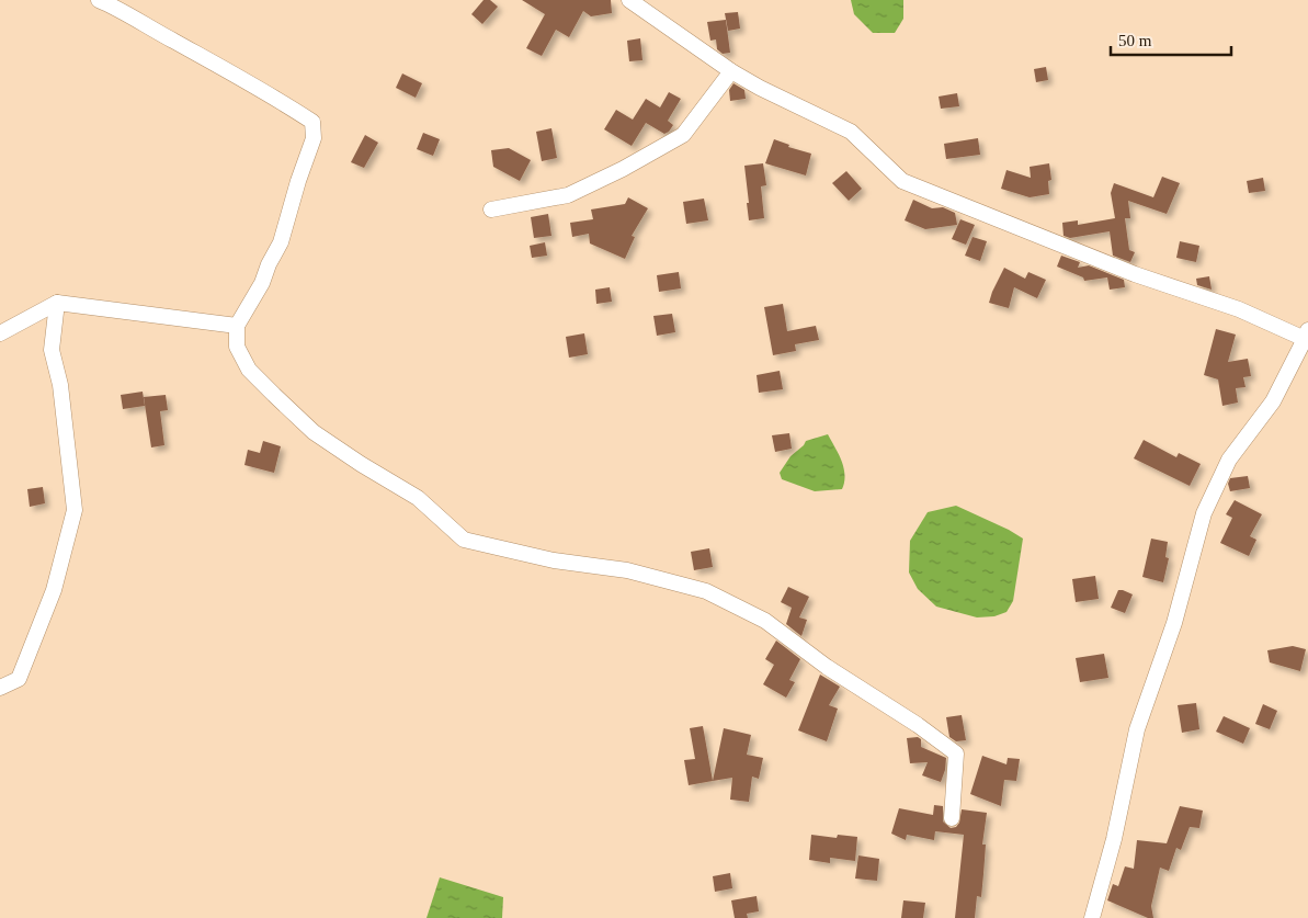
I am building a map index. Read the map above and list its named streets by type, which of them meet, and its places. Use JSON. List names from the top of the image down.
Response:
{
  "scale_bar": "50 m"
}
